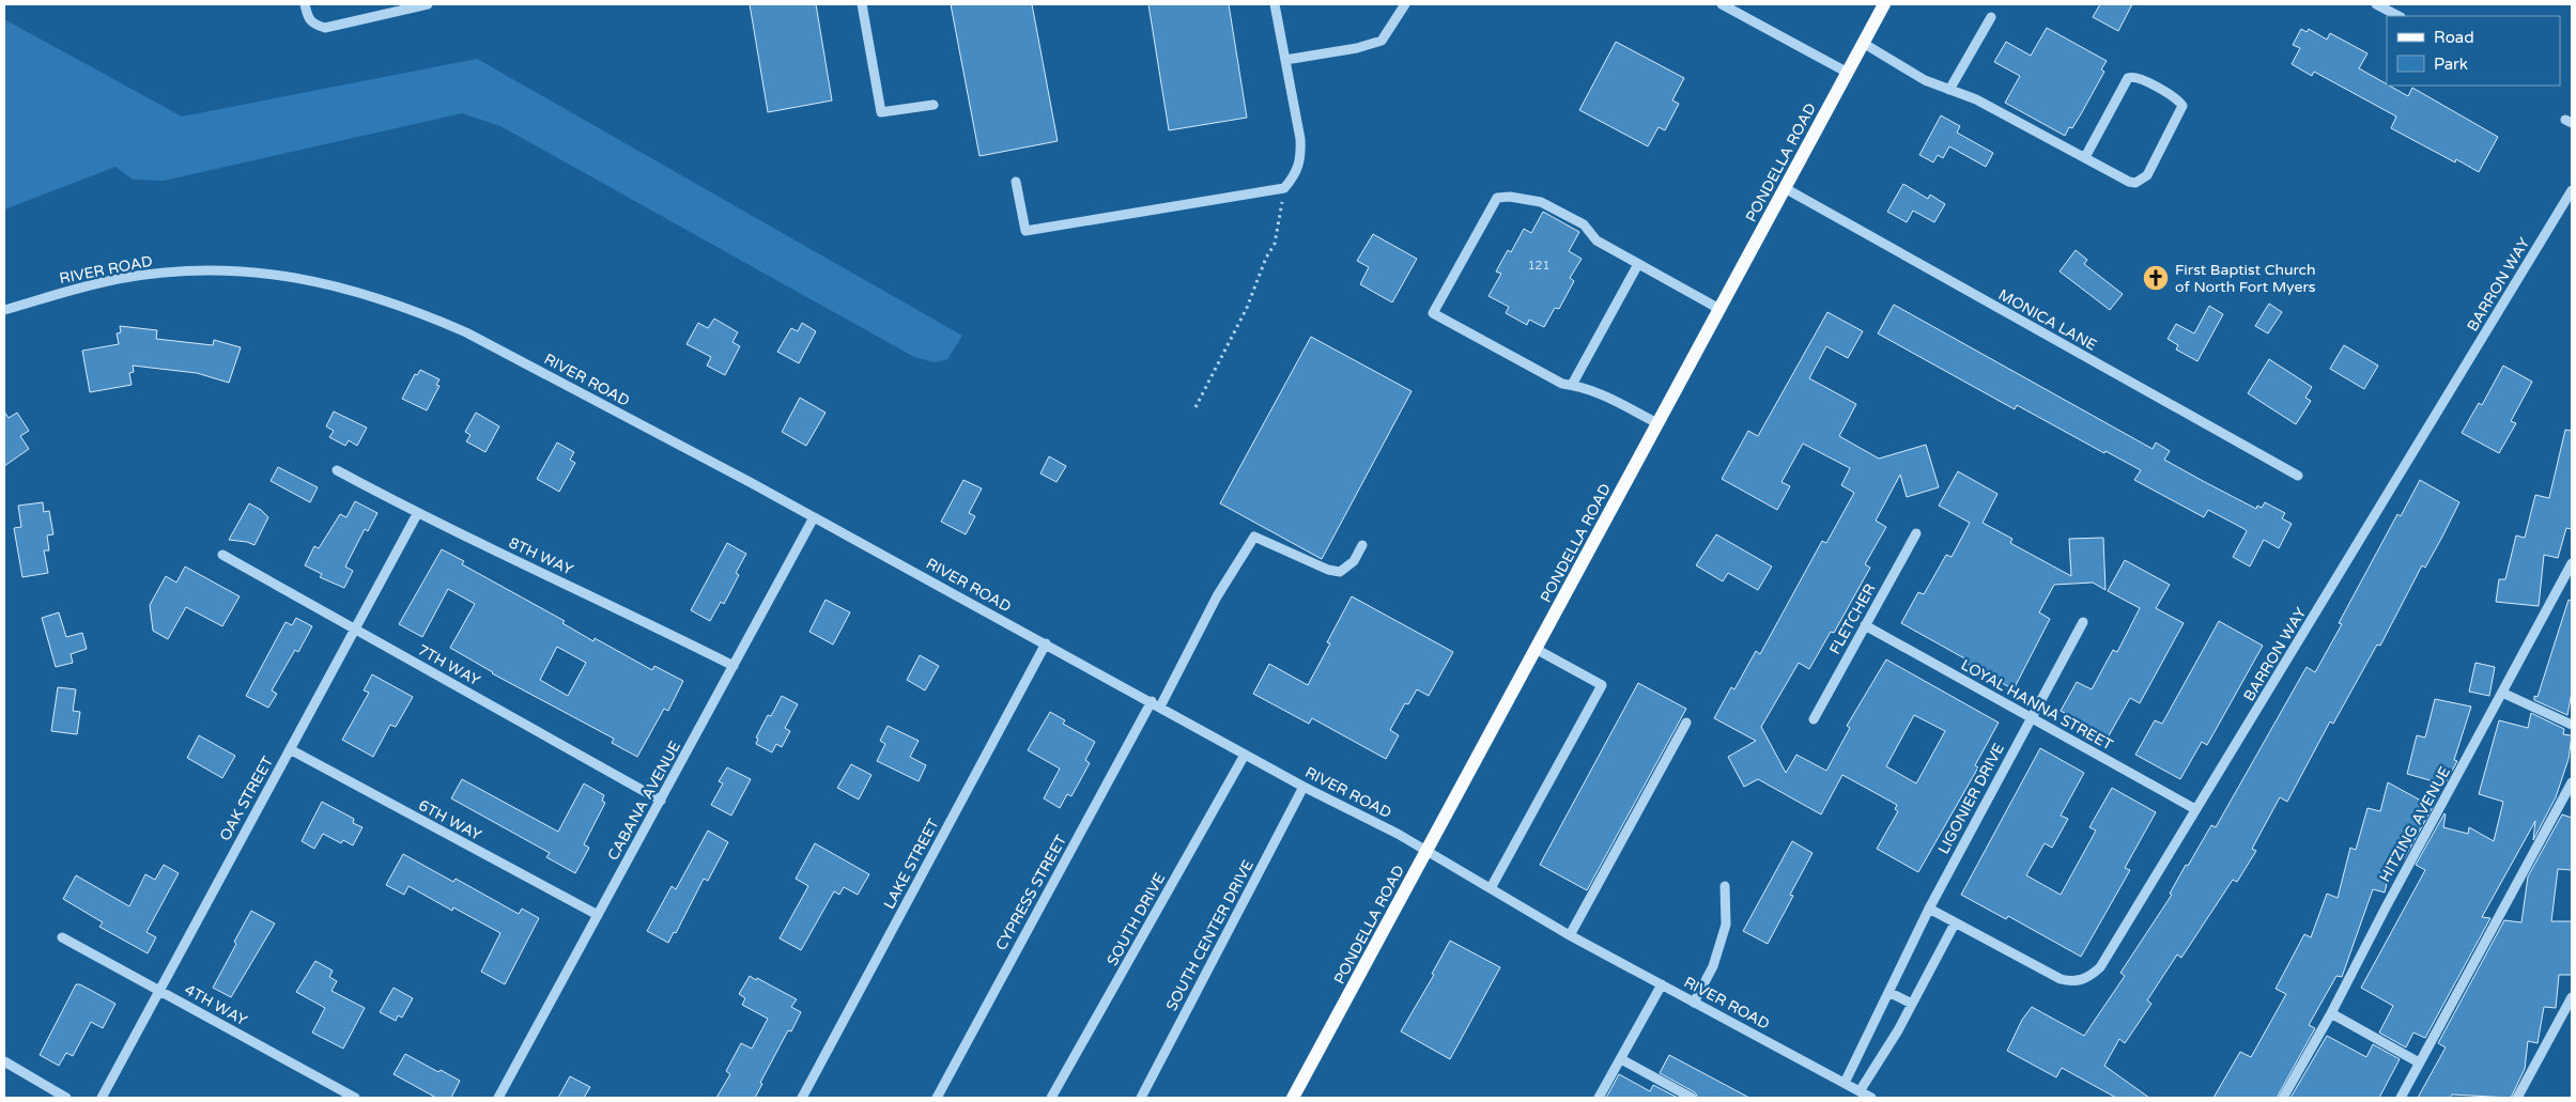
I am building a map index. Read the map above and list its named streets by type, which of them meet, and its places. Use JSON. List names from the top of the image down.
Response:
{
  "streets": {
    "main road": ["PONDELLA ROAD"],
    "street": [
      "RIVER ROAD",
      "BARRON WAY",
      "MONICA LANE",
      "8TH WAY",
      "FLETCHER",
      "7TH WAY",
      "LOYAL HANNA STREET",
      "OAK STREET",
      "LIGONIER DRIVE",
      "CABANA AVENUE",
      "6TH WAY",
      "HITZING AVENUE",
      "LAKE STREET",
      "CYPRESS STREET",
      "SOUTH DRIVE",
      "SOUTH CENTER DRIVE",
      "4TH WAY"
    ]
  },
  "crossings": [
    ["PONDELLA ROAD", "RIVER ROAD"],
    ["PONDELLA ROAD", "MONICA LANE"],
    ["RIVER ROAD", "LIGONIER DRIVE"],
    ["RIVER ROAD", "CABANA AVENUE"],
    ["RIVER ROAD", "LAKE STREET"],
    ["RIVER ROAD", "CYPRESS STREET"],
    ["RIVER ROAD", "SOUTH DRIVE"],
    ["RIVER ROAD", "SOUTH CENTER DRIVE"],
    ["BARRON WAY", "LOYAL HANNA STREET"],
    ["BARRON WAY", "LIGONIER DRIVE"],
    ["8TH WAY", "OAK STREET"],
    ["8TH WAY", "CABANA AVENUE"],
    ["FLETCHER", "LOYAL HANNA STREET"],
    ["7TH WAY", "OAK STREET"],
    ["7TH WAY", "CABANA AVENUE"],
    ["LOYAL HANNA STREET", "LIGONIER DRIVE"],
    ["OAK STREET", "6TH WAY"],
    ["OAK STREET", "4TH WAY"],
    ["CABANA AVENUE", "6TH WAY"]
  ],
  "places": {
    "church": ["First Baptist Church of North Fort Myers"]
  },
  "house_numbers": ["121"],
  "legend": ["Road", "Park"]
}
